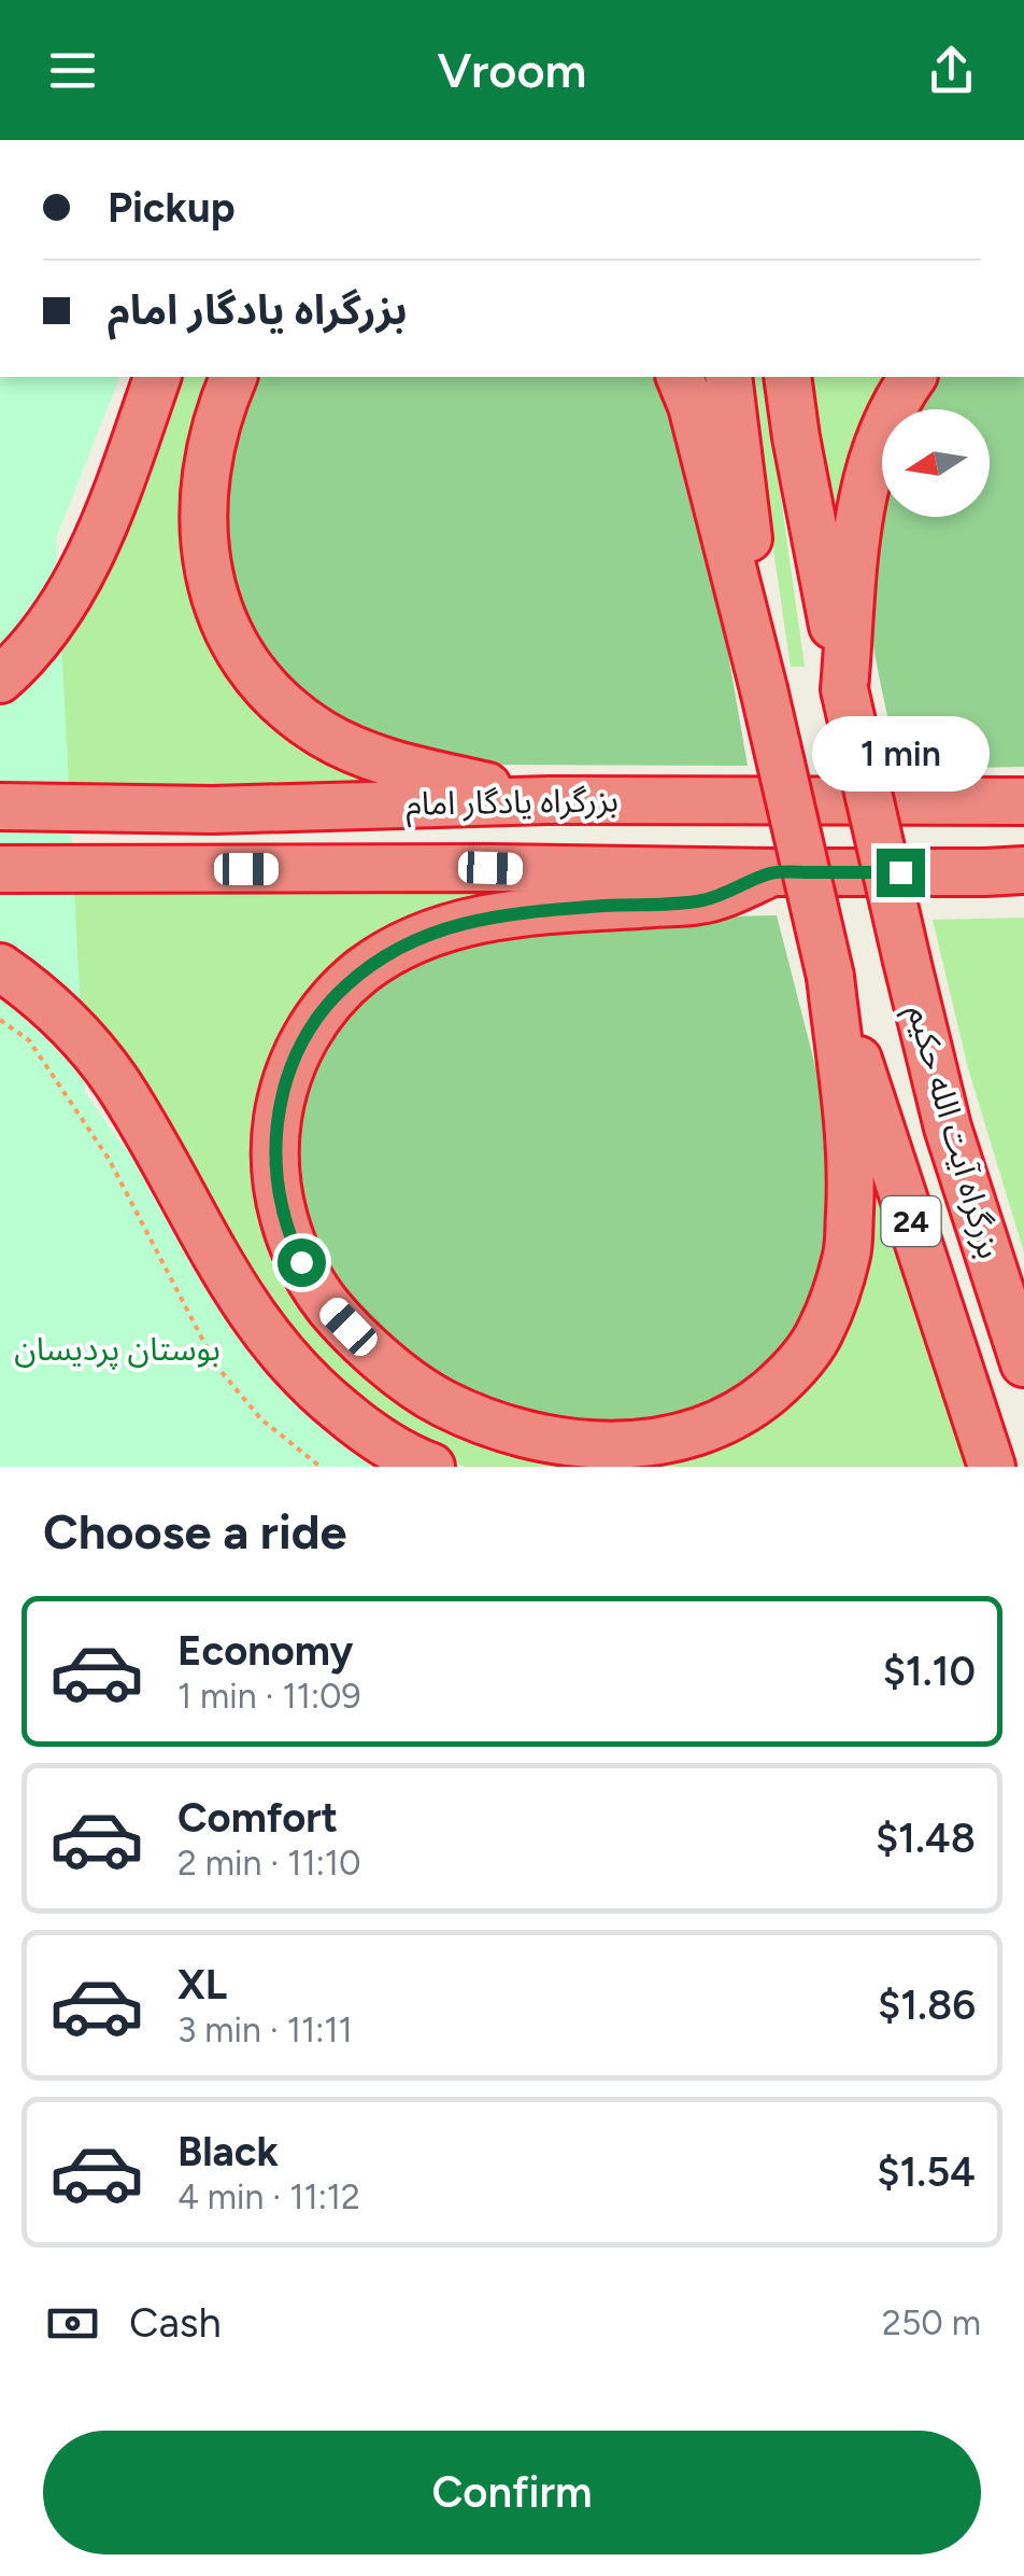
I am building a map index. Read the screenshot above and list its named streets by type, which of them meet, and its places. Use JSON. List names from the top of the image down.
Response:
{
  "streets": {
    "highway": ["بزرگراه یادگار امام", "بزرگراه آیت الله حکیم", "24"]
  },
  "crossings": [
    ["بزرگراه آیت الله حکیم", "24"]
  ],
  "parks": ["بوستان پردیسان"],
  "north": "left",
  "page": {
    "header": "Vroom",
    "banner": ["Pickup", "بزرگراه یادگار امام"],
    "bubble": "1 min",
    "heading": "Choose a ride",
    "list": [
      {
        "name": "Economy",
        "note": "1 min · 11:09",
        "value": "$1.10"
      },
      {
        "name": "Comfort",
        "note": "2 min · 11:10",
        "value": "$1.48"
      },
      {
        "name": "XL",
        "note": "3 min · 11:11",
        "value": "$1.86"
      },
      {
        "name": "Black",
        "note": "4 min · 11:12",
        "value": "$1.54"
      }
    ],
    "pay": ["Cash", "250 m"],
    "buttons": "Confirm"
  }
}
